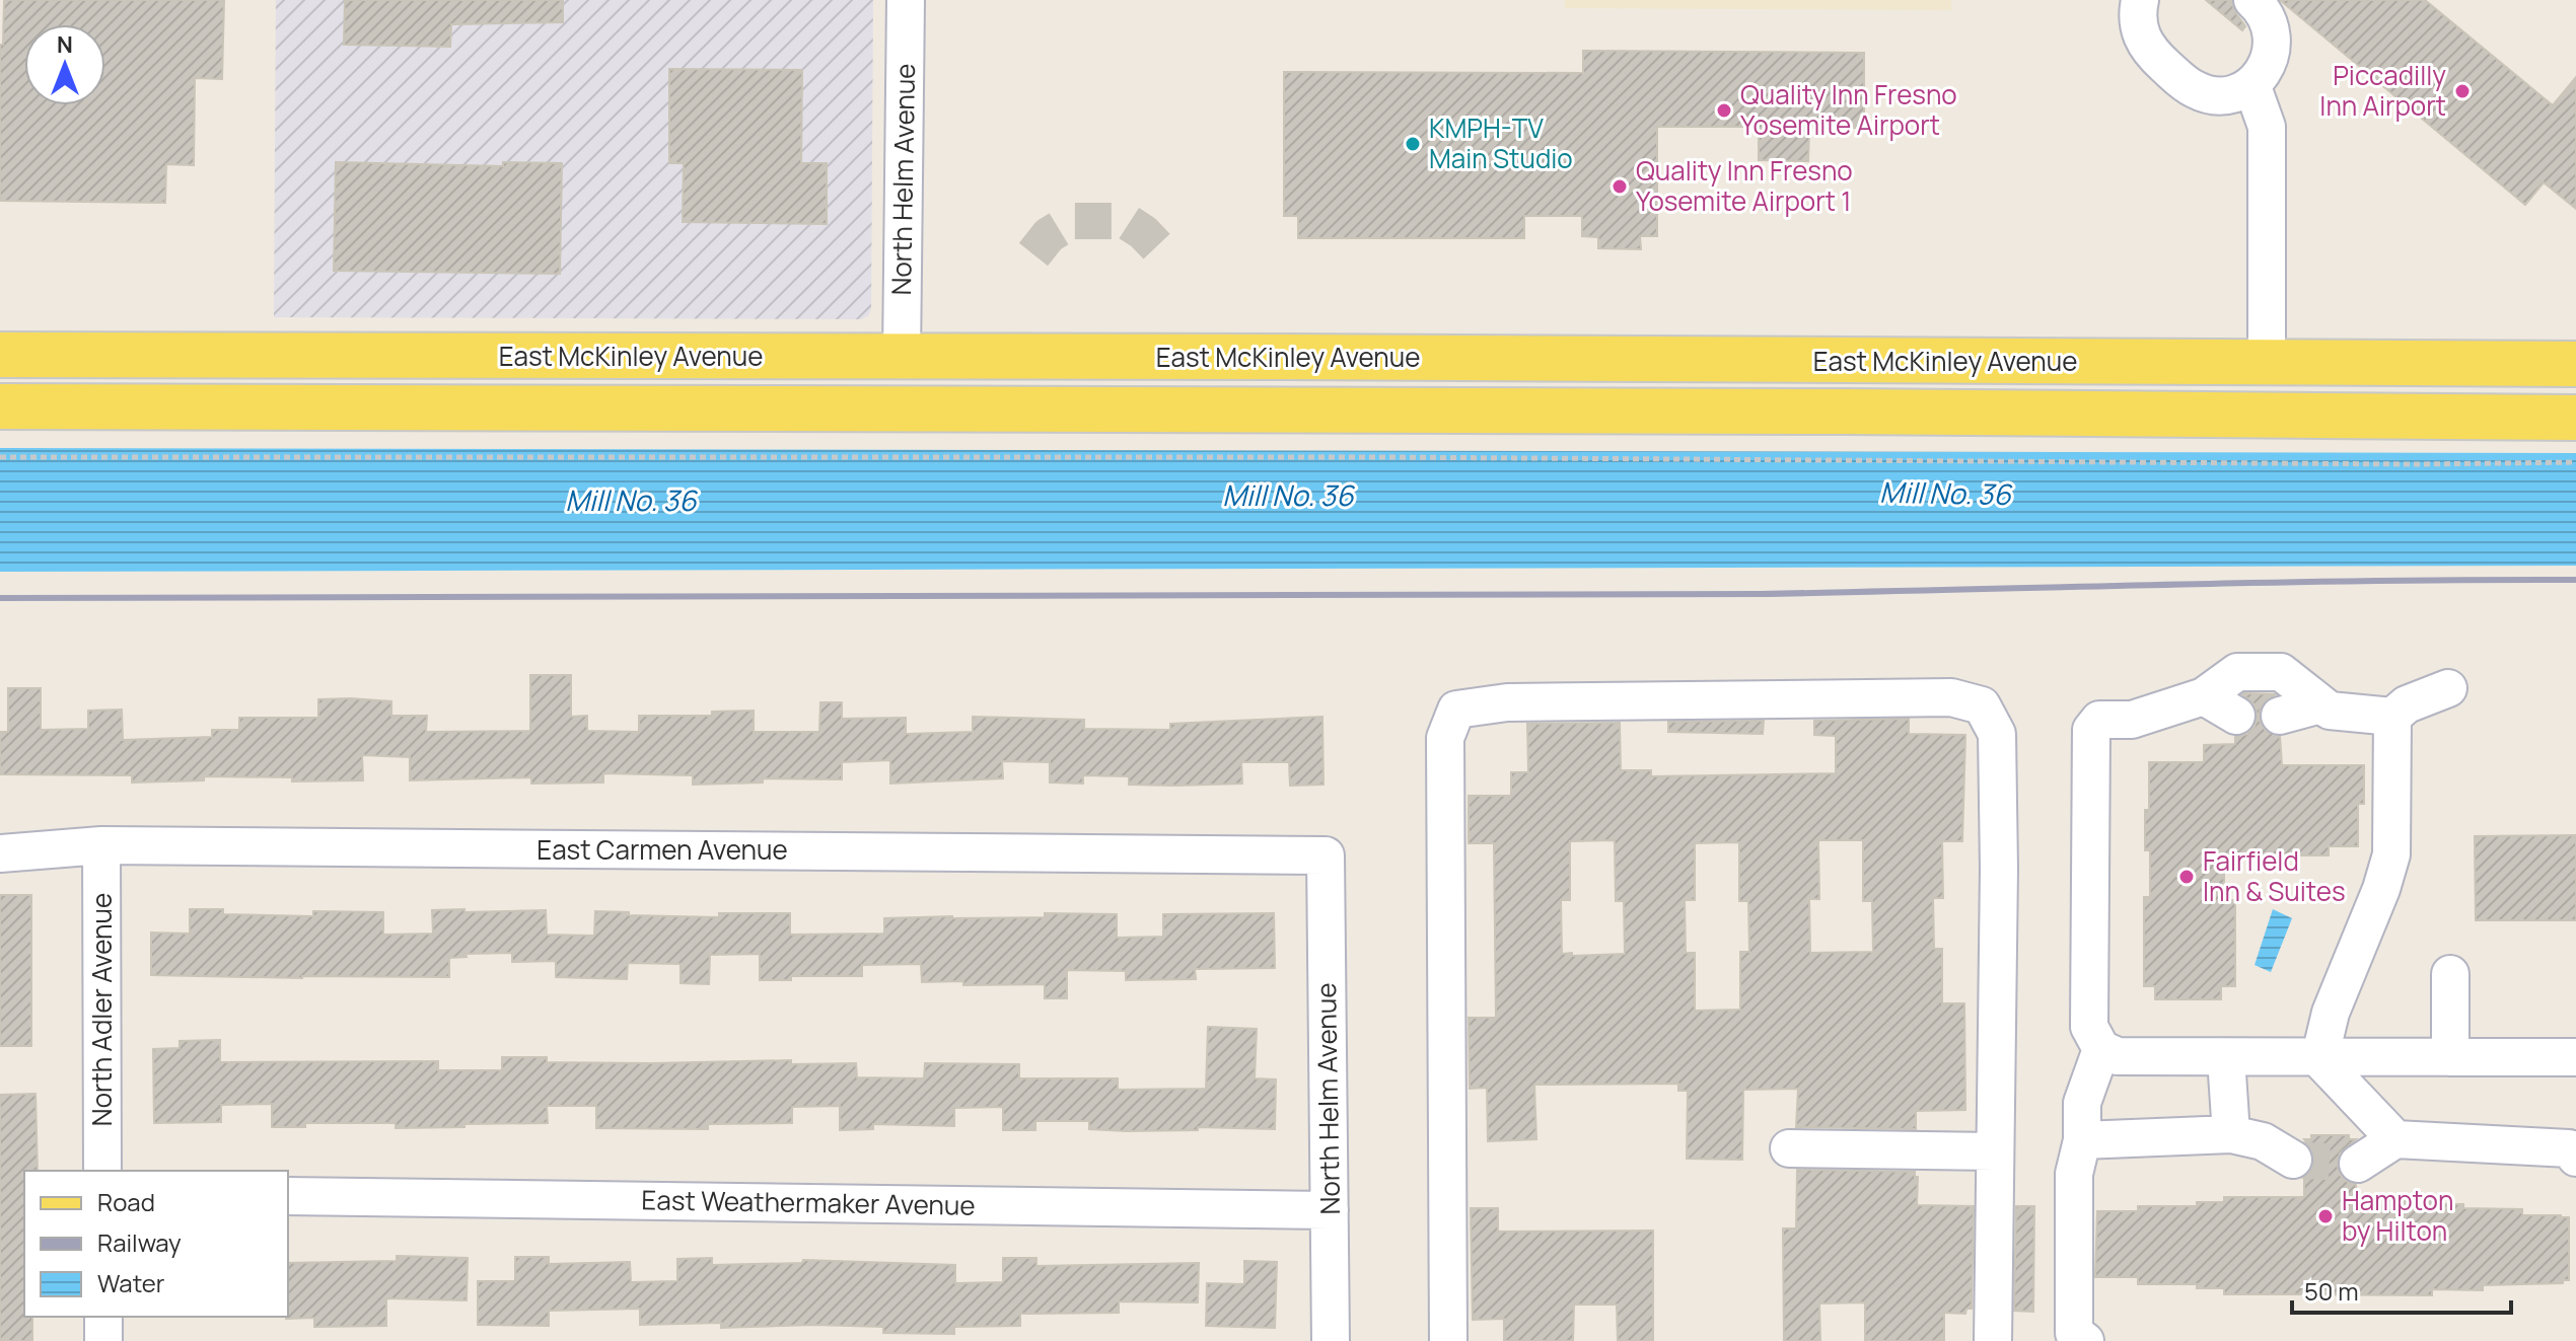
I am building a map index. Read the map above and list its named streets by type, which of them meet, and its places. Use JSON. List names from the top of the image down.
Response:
{
  "streets": {
    "main road": ["East McKinley Avenue"],
    "street": [
      "North Helm Avenue",
      "East Carmen Avenue",
      "North Adler Avenue",
      "East Weathermaker Avenue"
    ]
  },
  "crossings": [
    ["North Helm Avenue", "East McKinley Avenue"],
    ["North Helm Avenue", "East Carmen Avenue"],
    ["North Helm Avenue", "East Weathermaker Avenue"],
    ["East Carmen Avenue", "North Adler Avenue"]
  ],
  "water": ["Mill No. 36"],
  "places": [
    "Piccadilly Inn Airport",
    "Quality Inn Fresno Yosemite Airport",
    "KMPH-TV Main Studio",
    "Quality Inn Fresno Yosemite Airport 1",
    "Fairfield Inn & Suites",
    "Hampton by Hilton"
  ],
  "legend": ["Road", "Railway", "Water"],
  "scale_bar": "50 m",
  "north": "top"
}
